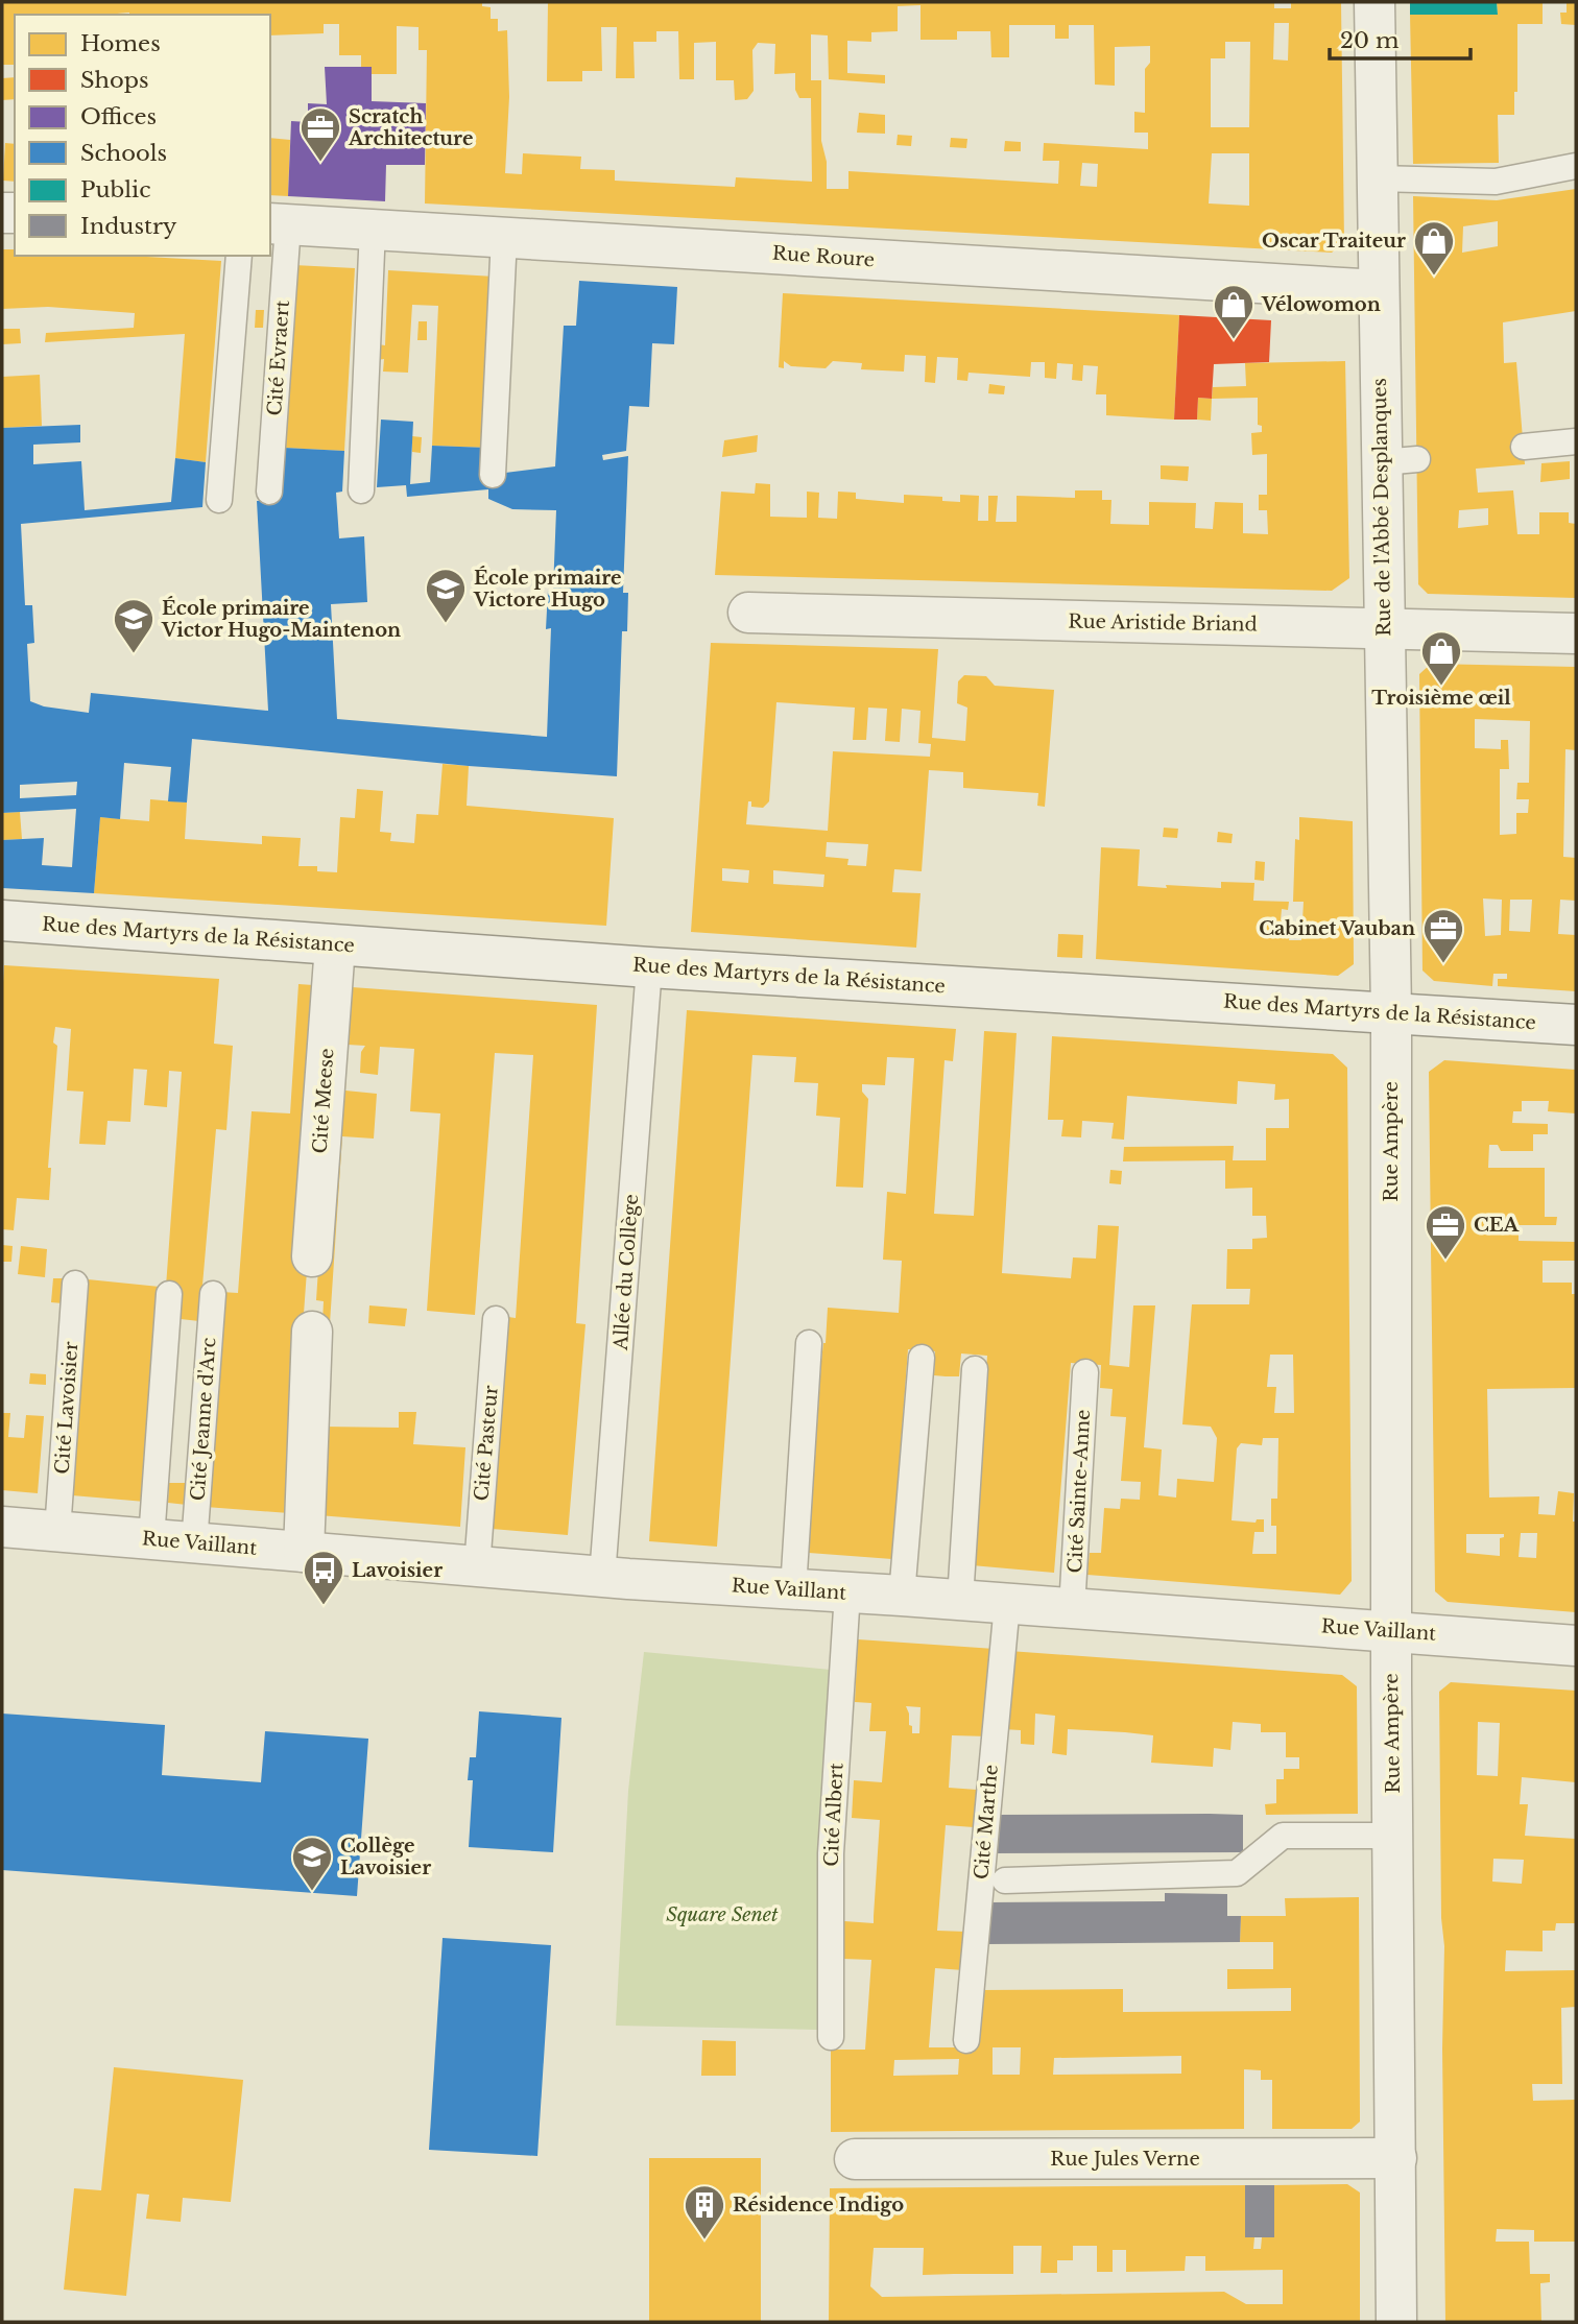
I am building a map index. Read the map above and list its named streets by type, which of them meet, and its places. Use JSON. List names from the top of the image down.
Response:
{
  "streets": {
    "street": [
      "Rue Roure",
      "Rue de l'Abbé Desplanques",
      "Rue Aristide Briand",
      "Rue des Martyrs de la Résistance",
      "Cité Meese",
      "Rue Ampère",
      "Rue Vaillant",
      "Rue Jules Verne"
    ],
    "lane": [
      "Cité Evraert",
      "Allée du Collège",
      "Cité Lavoisier",
      "Cité Jeanne d'Arc",
      "Cité Pasteur",
      "Cité Sainte-Anne",
      "Cité Albert",
      "Cité Marthe"
    ]
  },
  "crossings": [
    ["Rue Roure", "Cité Evraert"],
    ["Rue Roure", "Rue de l'Abbé Desplanques"],
    ["Rue de l'Abbé Desplanques", "Rue Aristide Briand"],
    ["Rue de l'Abbé Desplanques", "Rue des Martyrs de la Résistance"],
    ["Rue de l'Abbé Desplanques", "Rue Ampère"],
    ["Rue des Martyrs de la Résistance", "Cité Meese"],
    ["Rue des Martyrs de la Résistance", "Rue Ampère"],
    ["Rue des Martyrs de la Résistance", "Allée du Collège"],
    ["Rue Ampère", "Rue Vaillant"],
    ["Rue Ampère", "Rue Jules Verne"],
    ["Allée du Collège", "Rue Vaillant"],
    ["Cité Lavoisier", "Rue Vaillant"],
    ["Cité Jeanne d'Arc", "Rue Vaillant"],
    ["Cité Pasteur", "Rue Vaillant"],
    ["Cité Sainte-Anne", "Rue Vaillant"],
    ["Rue Vaillant", "Cité Albert"],
    ["Rue Vaillant", "Cité Marthe"]
  ],
  "parks": ["Square Senet"],
  "places": {
    "office": ["Scratch Architecture", "Cabinet Vauban", "CEA"],
    "shop": ["Oscar Traiteur", "Vélowomon", "Troisième œil"],
    "school or university": ["École primaire Victore Hugo", "École primaire Victor Hugo-Maintenon", "Collège Lavoisier"],
    "bus stop": ["Lavoisier"],
    "building": ["Résidence Indigo"]
  },
  "legend": [
    "Homes",
    "Shops",
    "Offices",
    "Schools",
    "Public",
    "Industry"
  ],
  "scale_bar": "20 m"
}
